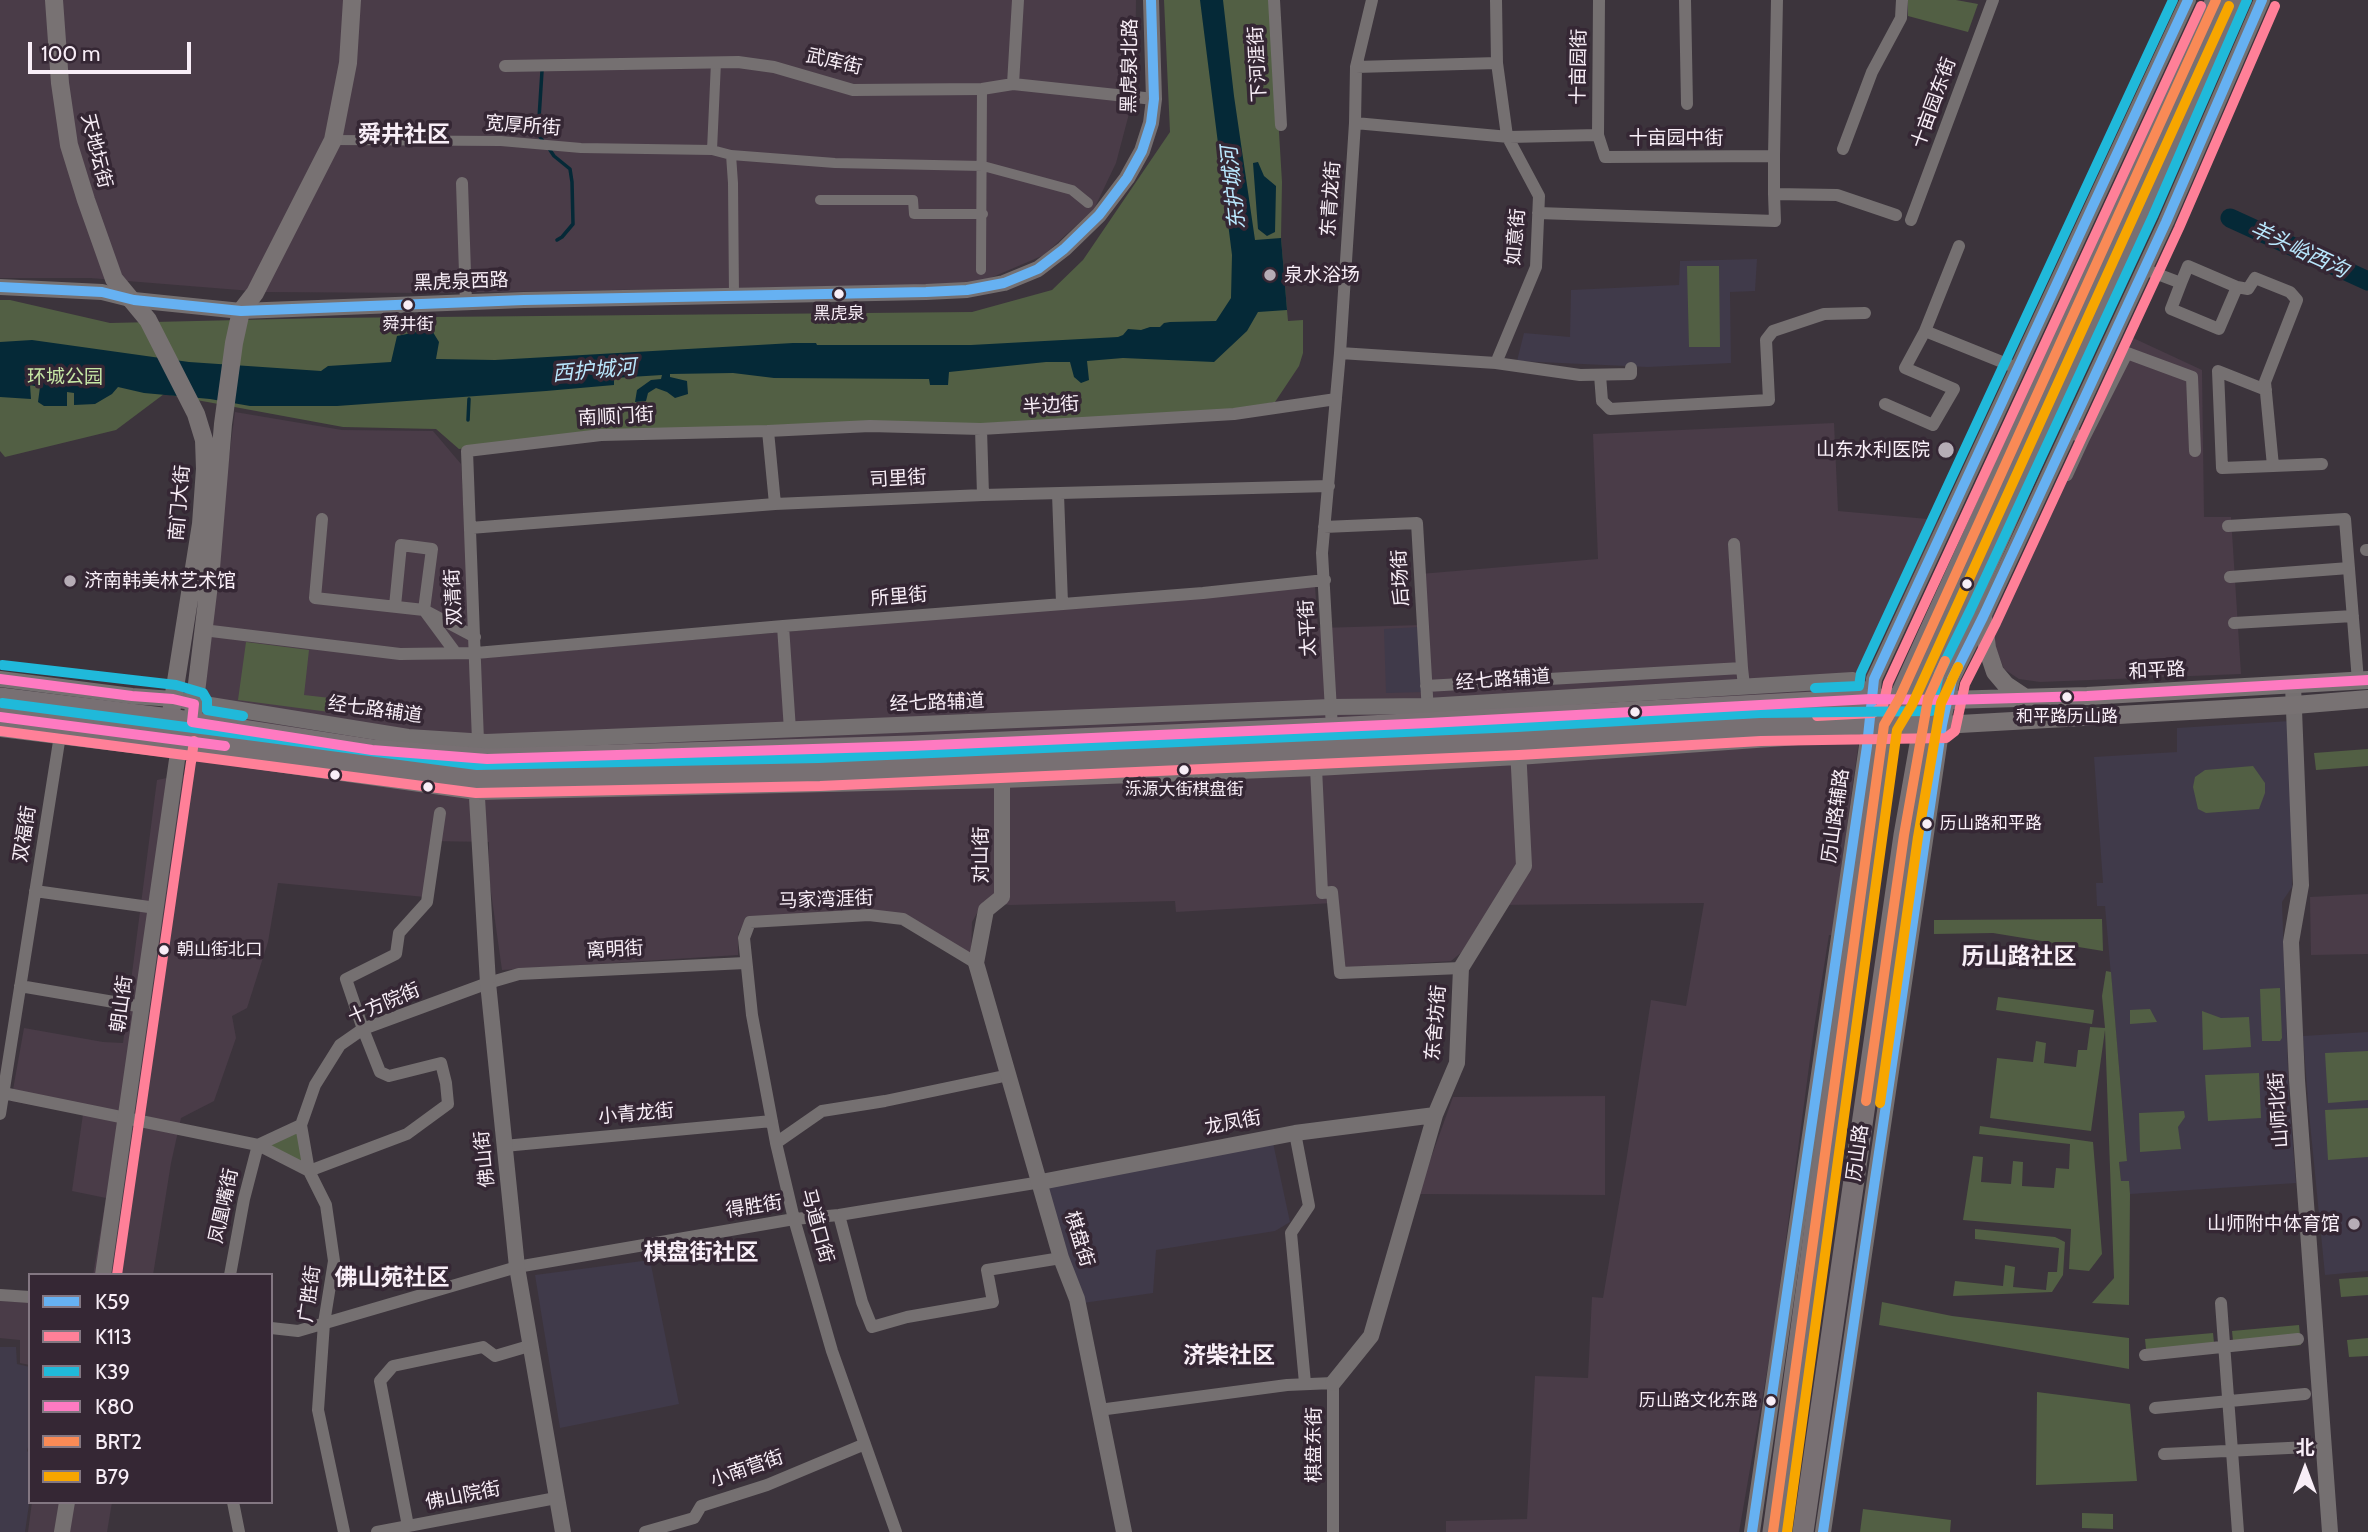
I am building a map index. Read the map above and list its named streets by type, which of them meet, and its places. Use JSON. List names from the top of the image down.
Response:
{
  "streets": {
    "main road": [
      "天地坛街",
      "南门大街",
      "和平路",
      "历山路"
    ],
    "street": [
      "武库街",
      "下河涯街",
      "黑虎泉北路",
      "十亩园街",
      "十亩园东街",
      "宽厚所街",
      "十亩园中街",
      "东青龙街",
      "如意街",
      "黑虎泉西路",
      "半边街",
      "南顺门街",
      "司里街",
      "后场街",
      "双清街",
      "所里街",
      "太平街",
      "经七路辅道",
      "历山路辅路",
      "双福街",
      "对山街",
      "马家湾涯街",
      "离明街",
      "朝山街",
      "十方院街",
      "东舍坊街",
      "山师北街",
      "小青龙街",
      "龙凤街",
      "佛山街",
      "凤凰嘴街",
      "得胜街",
      "马道口街",
      "棋盘街",
      "广胜街",
      "棋盘东街",
      "小南营街",
      "佛山院街"
    ]
  },
  "crossings": [
    ["武库街", "黑虎泉北路"],
    ["黑虎泉北路", "黑虎泉西路"],
    ["十亩园街", "十亩园中街"],
    ["天地坛街", "黑虎泉西路"],
    ["天地坛街", "南门大街"],
    ["东青龙街", "半边街"],
    ["东青龙街", "司里街"],
    ["东青龙街", "后场街"],
    ["东青龙街", "太平街"],
    ["黑虎泉西路", "南门大街"],
    ["半边街", "南顺门街"],
    ["南顺门街", "双清街"],
    ["司里街", "双清街"],
    ["南门大街", "所里街"],
    ["南门大街", "经七路辅道"],
    ["南门大街", "朝山街"],
    ["后场街", "太平街"],
    ["后场街", "经七路辅道"],
    ["双清街", "所里街"],
    ["双清街", "经七路辅道"],
    ["所里街", "太平街"],
    ["太平街", "经七路辅道"],
    ["和平路", "山师北街"],
    ["和平路", "历山路"],
    ["经七路辅道", "历山路辅路"],
    ["经七路辅道", "朝山街"],
    ["历山路辅路", "历山路"],
    ["对山街", "马家湾涯街"],
    ["对山街", "棋盘街"],
    ["马家湾涯街", "马道口街"],
    ["马家湾涯街", "棋盘街"],
    ["离明街", "十方院街"],
    ["离明街", "佛山街"],
    ["离明街", "马道口街"],
    ["十方院街", "佛山街"],
    ["十方院街", "广胜街"],
    ["东舍坊街", "龙凤街"],
    ["东舍坊街", "棋盘东街"],
    ["小青龙街", "佛山街"],
    ["小青龙街", "马道口街"],
    ["龙凤街", "得胜街"],
    ["龙凤街", "棋盘街"],
    ["佛山街", "得胜街"],
    ["佛山街", "佛山院街"],
    ["得胜街", "马道口街"],
    ["得胜街", "棋盘街"],
    ["得胜街", "广胜街"],
    ["马道口街", "棋盘街"],
    ["马道口街", "小南营街"],
    ["棋盘街", "棋盘东街"]
  ],
  "districts": [
    "舜井社区",
    "历山路社区",
    "棋盘街社区",
    "佛山苑社区",
    "济柴社区"
  ],
  "water": ["东护城河", "羊头峪西沟", "西护城河"],
  "parks": ["环城公园"],
  "places": [
    "泉水浴场",
    "黑虎泉",
    "舜井街",
    "山东水利医院",
    "济南韩美林艺术馆",
    "和平路历山路",
    "泺源大街棋盘街",
    "历山路和平路",
    "朝山街北口",
    "山师附中体育馆",
    "历山路文化东路"
  ],
  "lines": [
    "transit line K59",
    "transit line K39",
    "transit line BRT2",
    "transit line K113",
    "transit line B79",
    "transit line K80"
  ],
  "legend": [
    "K59",
    "K113",
    "K39",
    "K80",
    "BRT2",
    "B79"
  ],
  "scale_bar": "100 m",
  "north": "top"
}
